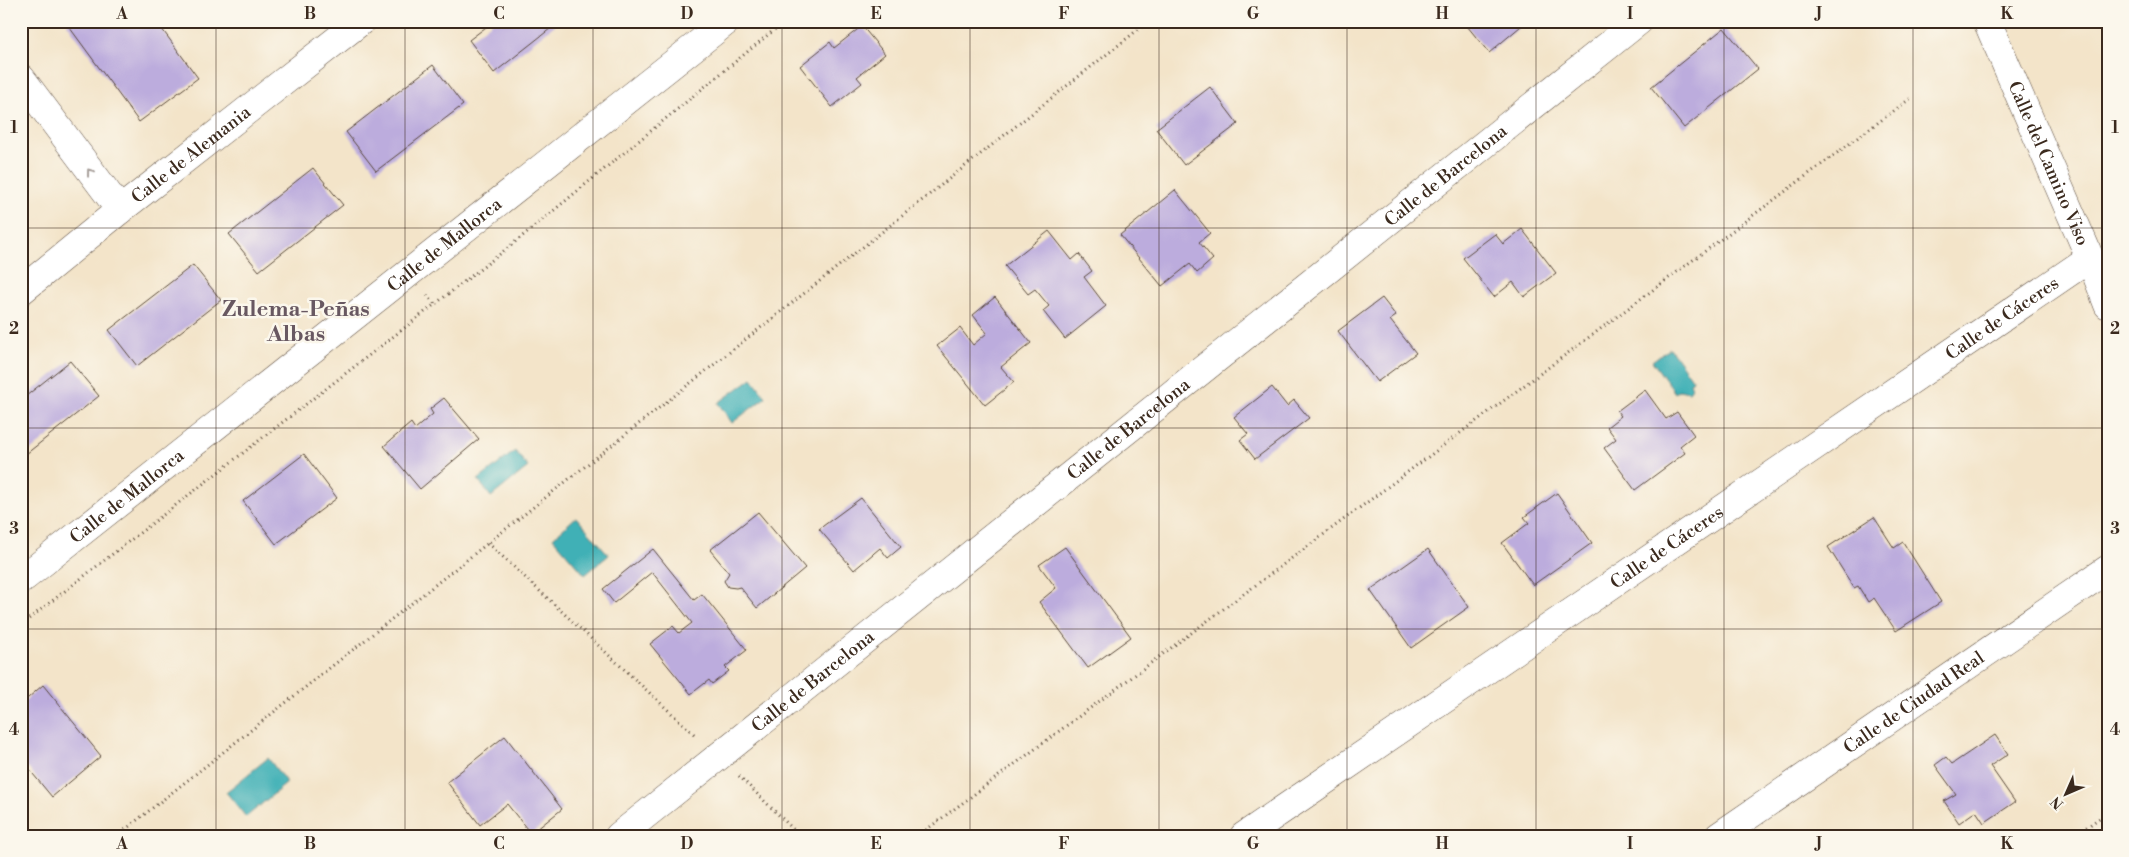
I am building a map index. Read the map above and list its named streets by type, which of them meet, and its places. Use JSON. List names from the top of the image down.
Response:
{
  "streets": {
    "street": [
      "Calle de Alemania",
      "Calle del Camino Viso",
      "Calle de Barcelona",
      "Calle de Mallorca",
      "Calle de Cáceres",
      "Calle de Ciudad Real"
    ]
  },
  "crossings": [
    ["Calle del Camino Viso", "Calle de Cáceres"]
  ],
  "districts": ["Zulema-Peñas Albas"],
  "north": "bottom left",
  "grid": {
    "columns": [
      "A",
      "B",
      "C",
      "D",
      "E",
      "F",
      "G",
      "H",
      "I",
      "J",
      "K"
    ],
    "rows": [
      "1",
      "2",
      "3",
      "4"
    ]
  }
}
